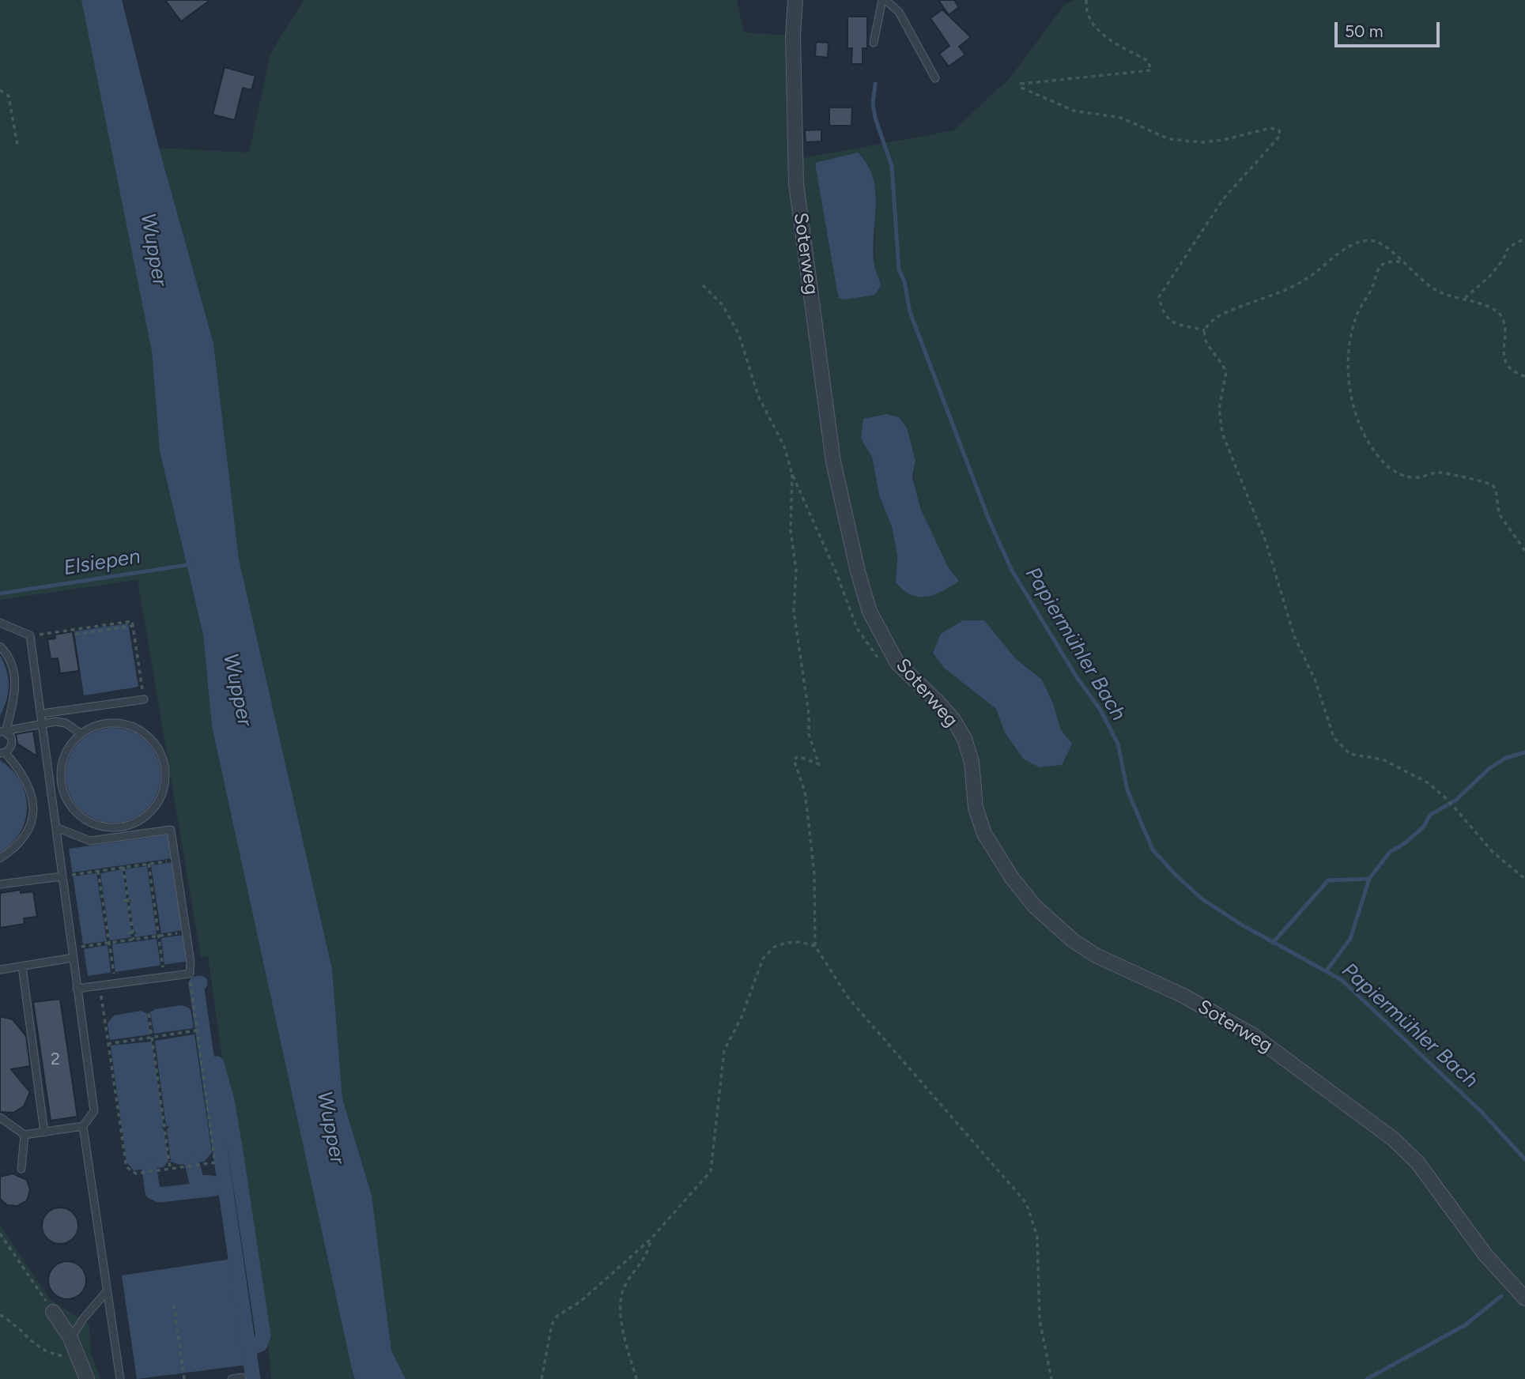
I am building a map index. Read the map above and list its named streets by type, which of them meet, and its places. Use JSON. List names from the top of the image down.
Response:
{
  "streets": {
    "street": ["Soterweg"]
  },
  "water": ["Wupper", "Elsiepen", "Papiermühler Bach"],
  "house_numbers": ["2"],
  "scale_bar": "50 m"
}
